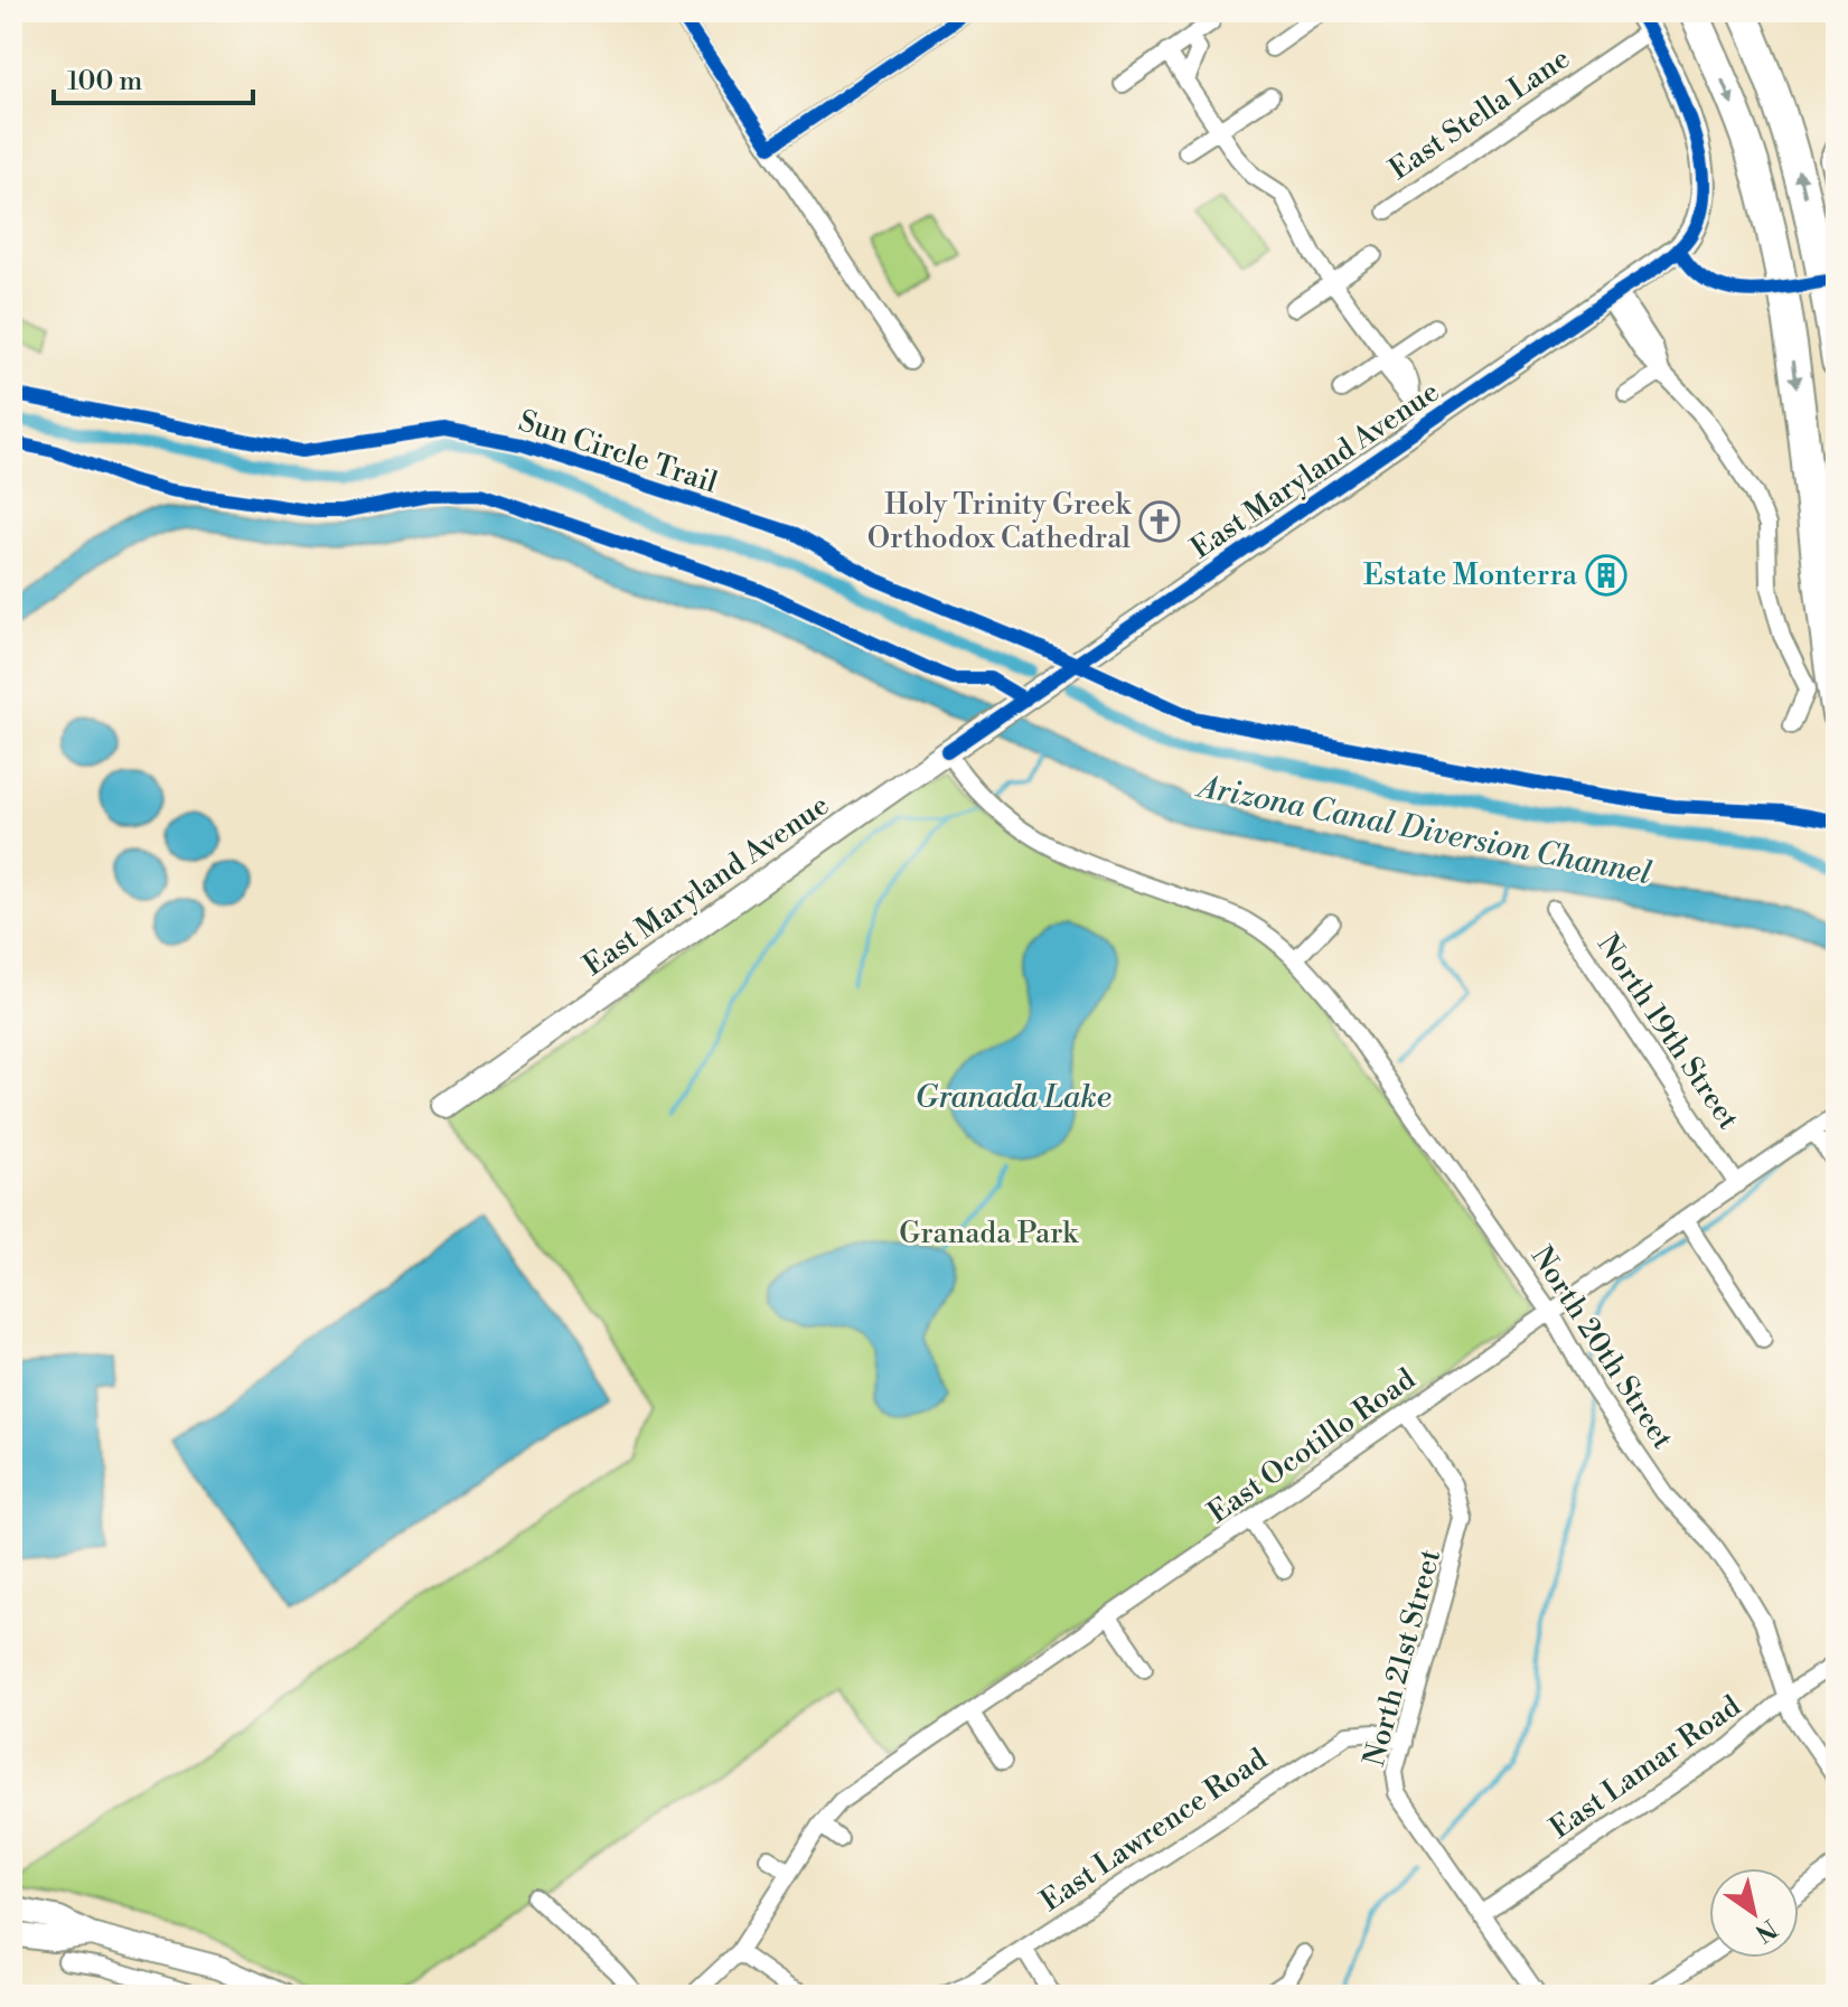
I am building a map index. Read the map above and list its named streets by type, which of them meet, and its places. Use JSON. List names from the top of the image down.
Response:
{
  "streets": {
    "street": [
      "East Stella Lane",
      "East Maryland Avenue",
      "North 19th Street",
      "North 20th Street",
      "East Ocotillo Road",
      "North 21st Street",
      "East Lamar Road",
      "East Lawrence Road"
    ],
    "cycle path": ["Sun Circle Trail"]
  },
  "crossings": [
    ["East Stella Lane", "East Maryland Avenue"],
    ["East Maryland Avenue", "North 20th Street"],
    ["North 19th Street", "East Ocotillo Road"],
    ["North 20th Street", "East Ocotillo Road"],
    ["North 20th Street", "East Lamar Road"],
    ["East Ocotillo Road", "North 21st Street"],
    ["North 21st Street", "East Lamar Road"],
    ["North 21st Street", "East Lawrence Road"]
  ],
  "water": ["Arizona Canal Diversion Channel", "Granada Lake"],
  "parks": ["Granada Park"],
  "places": {
    "church": ["Holy Trinity Greek Orthodox Cathedral"],
    "building": ["Estate Monterra"]
  },
  "scale_bar": "100 m",
  "north": "bottom right"
}
